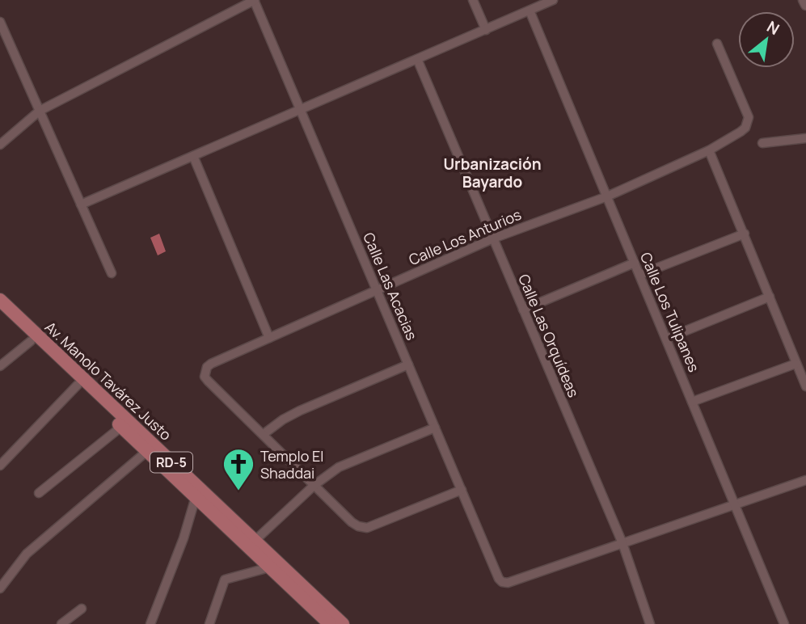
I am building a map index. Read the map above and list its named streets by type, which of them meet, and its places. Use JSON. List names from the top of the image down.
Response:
{
  "streets": {
    "main road": ["Av. Manolo Tavárez Justo", "RD-5"],
    "street": [
      "Calle Los Anturios",
      "Calle Las Acacias",
      "Calle Los Tulipanes",
      "Calle Las Orquídeas"
    ]
  },
  "crossings": [
    ["Calle Los Anturios", "Calle Las Acacias"],
    ["Calle Los Anturios", "Calle Los Tulipanes"],
    ["Calle Los Anturios", "Calle Las Orquídeas"],
    ["Calle Las Acacias", "Calle Las Orquídeas"]
  ],
  "districts": ["Urbanización Bayardo"],
  "places": {
    "church": ["Templo El Shaddai"]
  },
  "north": "top right"
}
